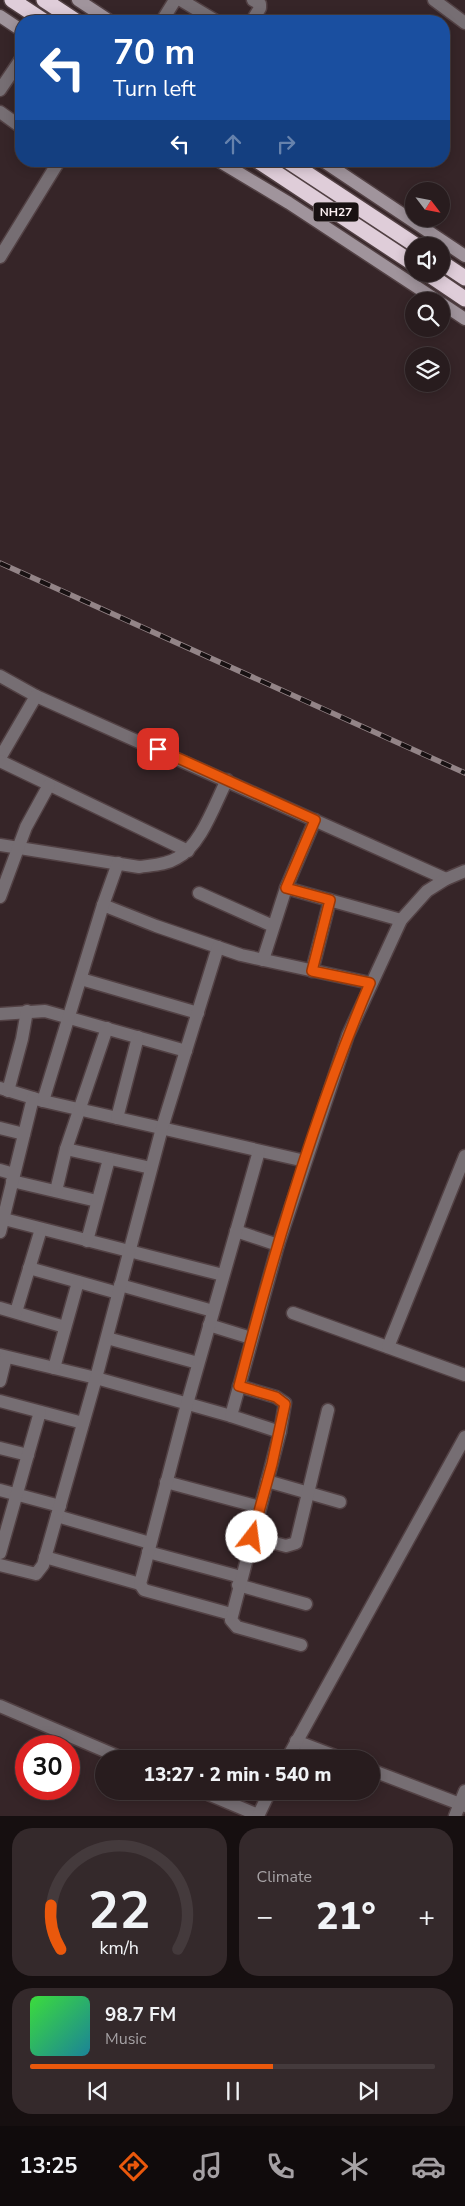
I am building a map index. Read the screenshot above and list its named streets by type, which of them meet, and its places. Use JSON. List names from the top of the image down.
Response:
{
  "streets": {
    "highway": ["NH27"]
  },
  "north": "bottom right",
  "page": {
    "turn": ["70 m", "Turn left"],
    "limit": "30",
    "trip": "13:27 · 2 min · 540 m",
    "tile": "Climate",
    "heat": ["−", "21°", "+"],
    "song": ["98.7 FM", "Music"],
    "tabs": "13:25",
    "gauge": ["22", "km/h"]
  }
}
